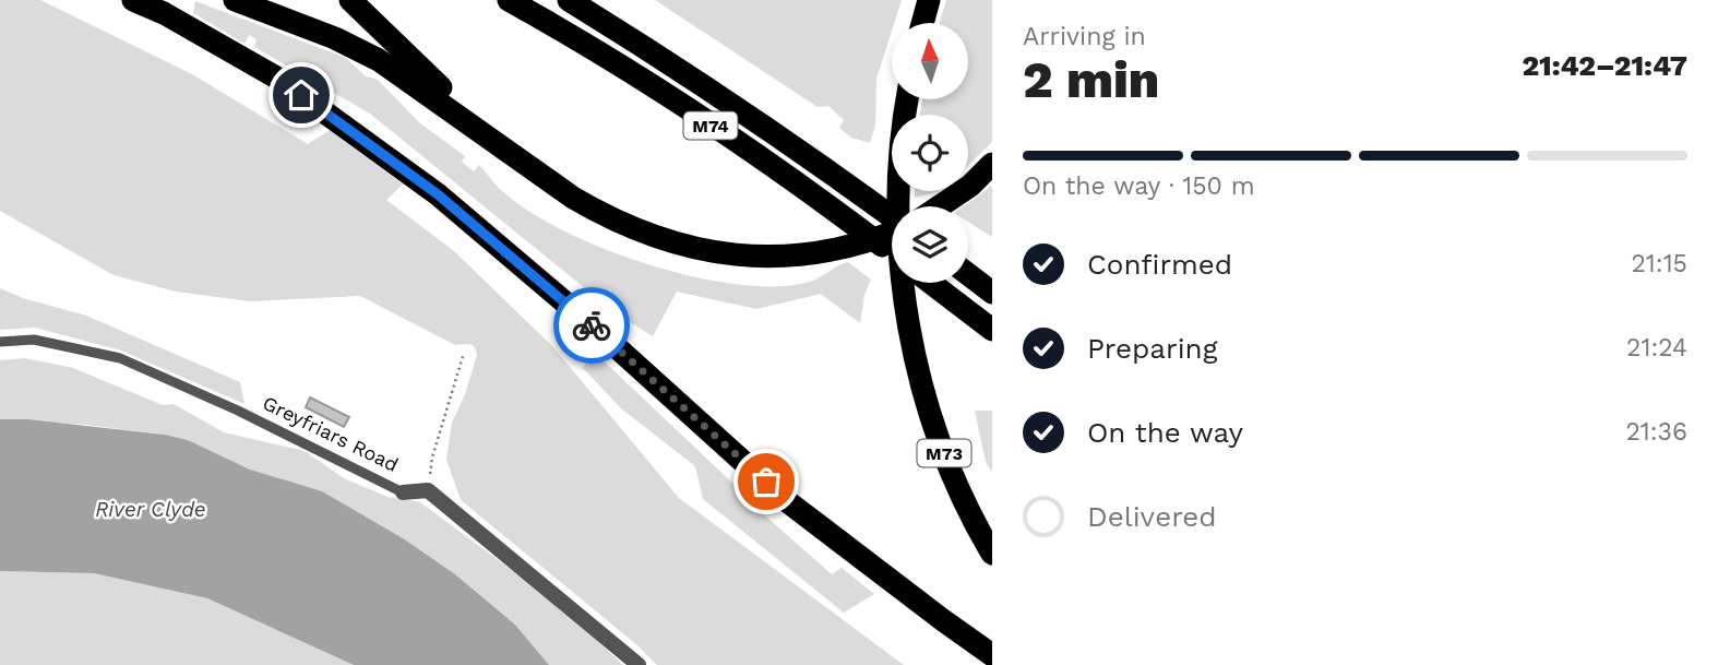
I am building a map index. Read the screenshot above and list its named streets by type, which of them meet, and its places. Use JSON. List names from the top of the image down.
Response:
{
  "streets": {
    "highway": ["M74", "M73"],
    "street": ["Greyfriars Road"]
  },
  "water": ["River Clyde"],
  "north": "top",
  "page": {
    "heading": ["2 min", "Arriving in", "21:42–21:47"],
    "bar": "On the way · 150 m",
    "list": [
      ["Confirmed", "21:15"],
      ["Preparing", "21:24"],
      ["On the way", "21:36"],
      "Delivered"
    ]
  }
}
